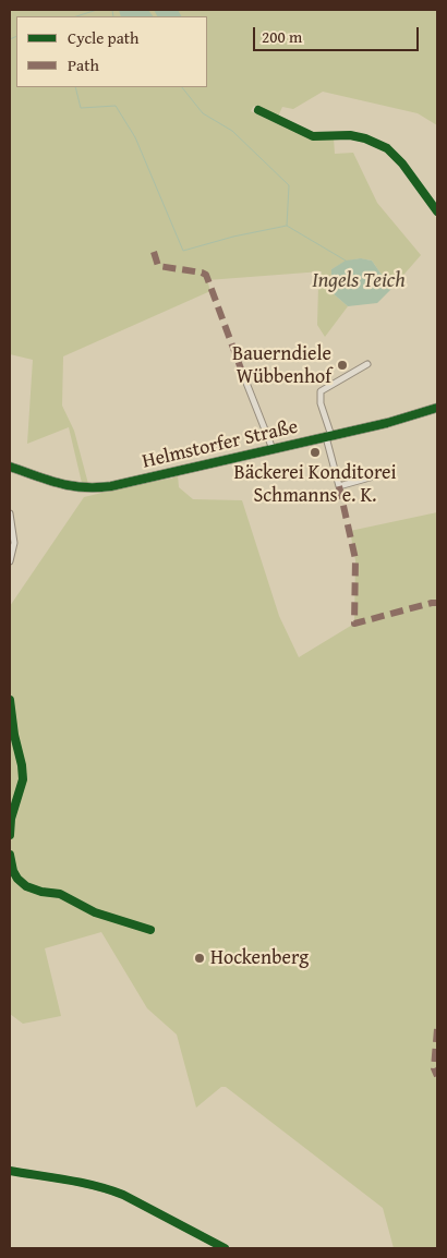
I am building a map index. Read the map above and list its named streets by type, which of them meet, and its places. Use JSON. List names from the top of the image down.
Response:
{
  "streets": {
    "main road": ["Helmstorfer Straße"]
  },
  "water": ["Ingels Teich"],
  "places": ["Bauerndiele Wübbenhof", "Bäckerei Konditorei Schmanns e. K.", "Hockenberg"],
  "legend": ["Cycle path", "Path"],
  "scale_bar": "200 m"
}
